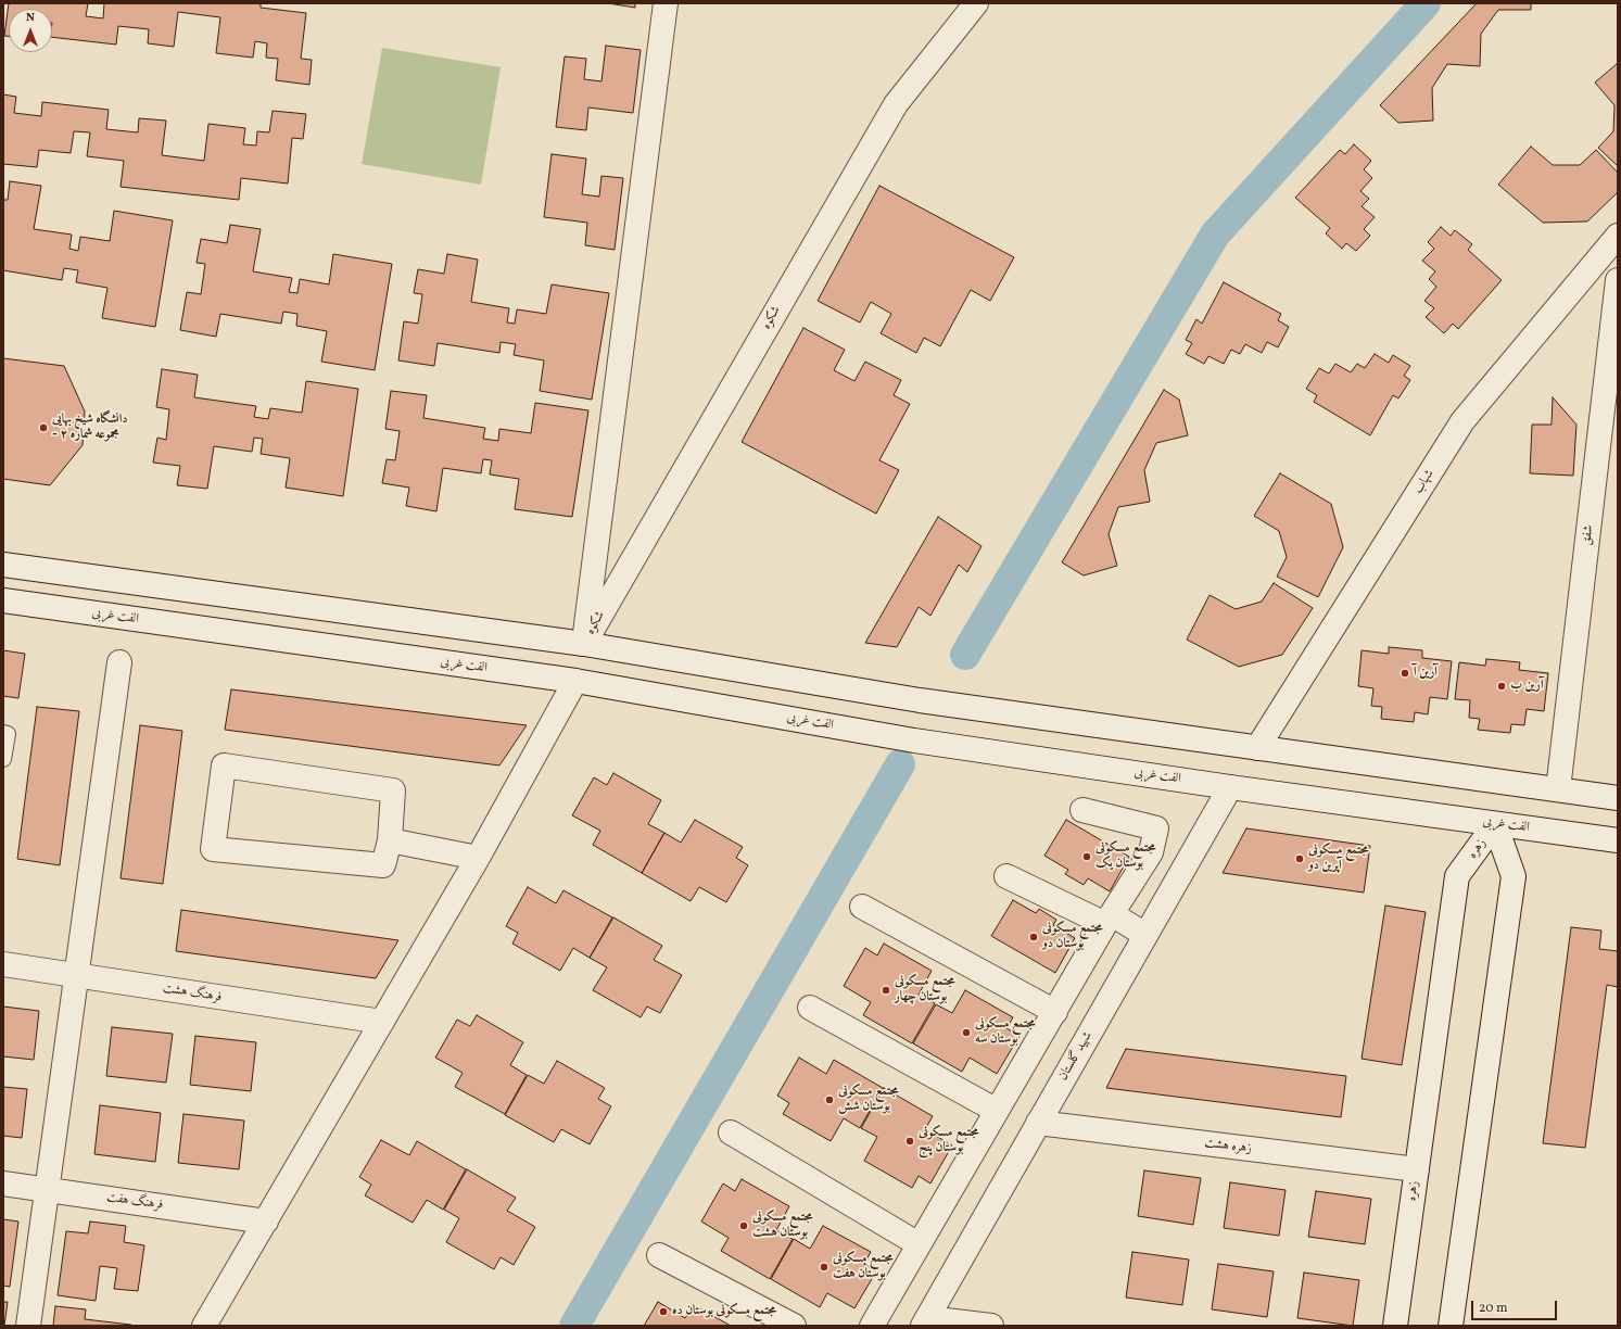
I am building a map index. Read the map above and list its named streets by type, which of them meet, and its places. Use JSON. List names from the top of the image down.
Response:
{
  "streets": {
    "street": [
      "شکوه",
      "شهاب",
      "شفق",
      "الفت غربی",
      "زهره",
      "فرهنگ هشت",
      "شهید گلستان",
      "زهره هشت",
      "فرهنگ هفت"
    ]
  },
  "crossings": [
    ["الفت غربی", "زهره"],
    ["الفت غربی", "شهید گلستان"],
    ["زهره", "زهره هشت"],
    ["شهید گلستان", "زهره هشت"]
  ],
  "places": [
    "دانشگاه شیخ بهایی - مجموعه شماره ۲",
    "آرین آ",
    "آرین ب",
    "مجتمع مسکونی بوستان یک",
    "مجتمع مسکونی آپرین دو",
    "مجتمع مسکونی بوستان دو",
    "مجتمع مسکونی بوستان چهار",
    "مجتمع مسکونی بوستان سه",
    "مجتمع مسکونی بوستان شش",
    "مجتمع مسکونی بوستان پنج",
    "مجتمع مسکونی بوستان هشت",
    "مجتمع مسکونی بوستان هفت",
    "مجتمع مسکونی بوستان ده"
  ],
  "scale_bar": "20 m",
  "north": "top"
}
